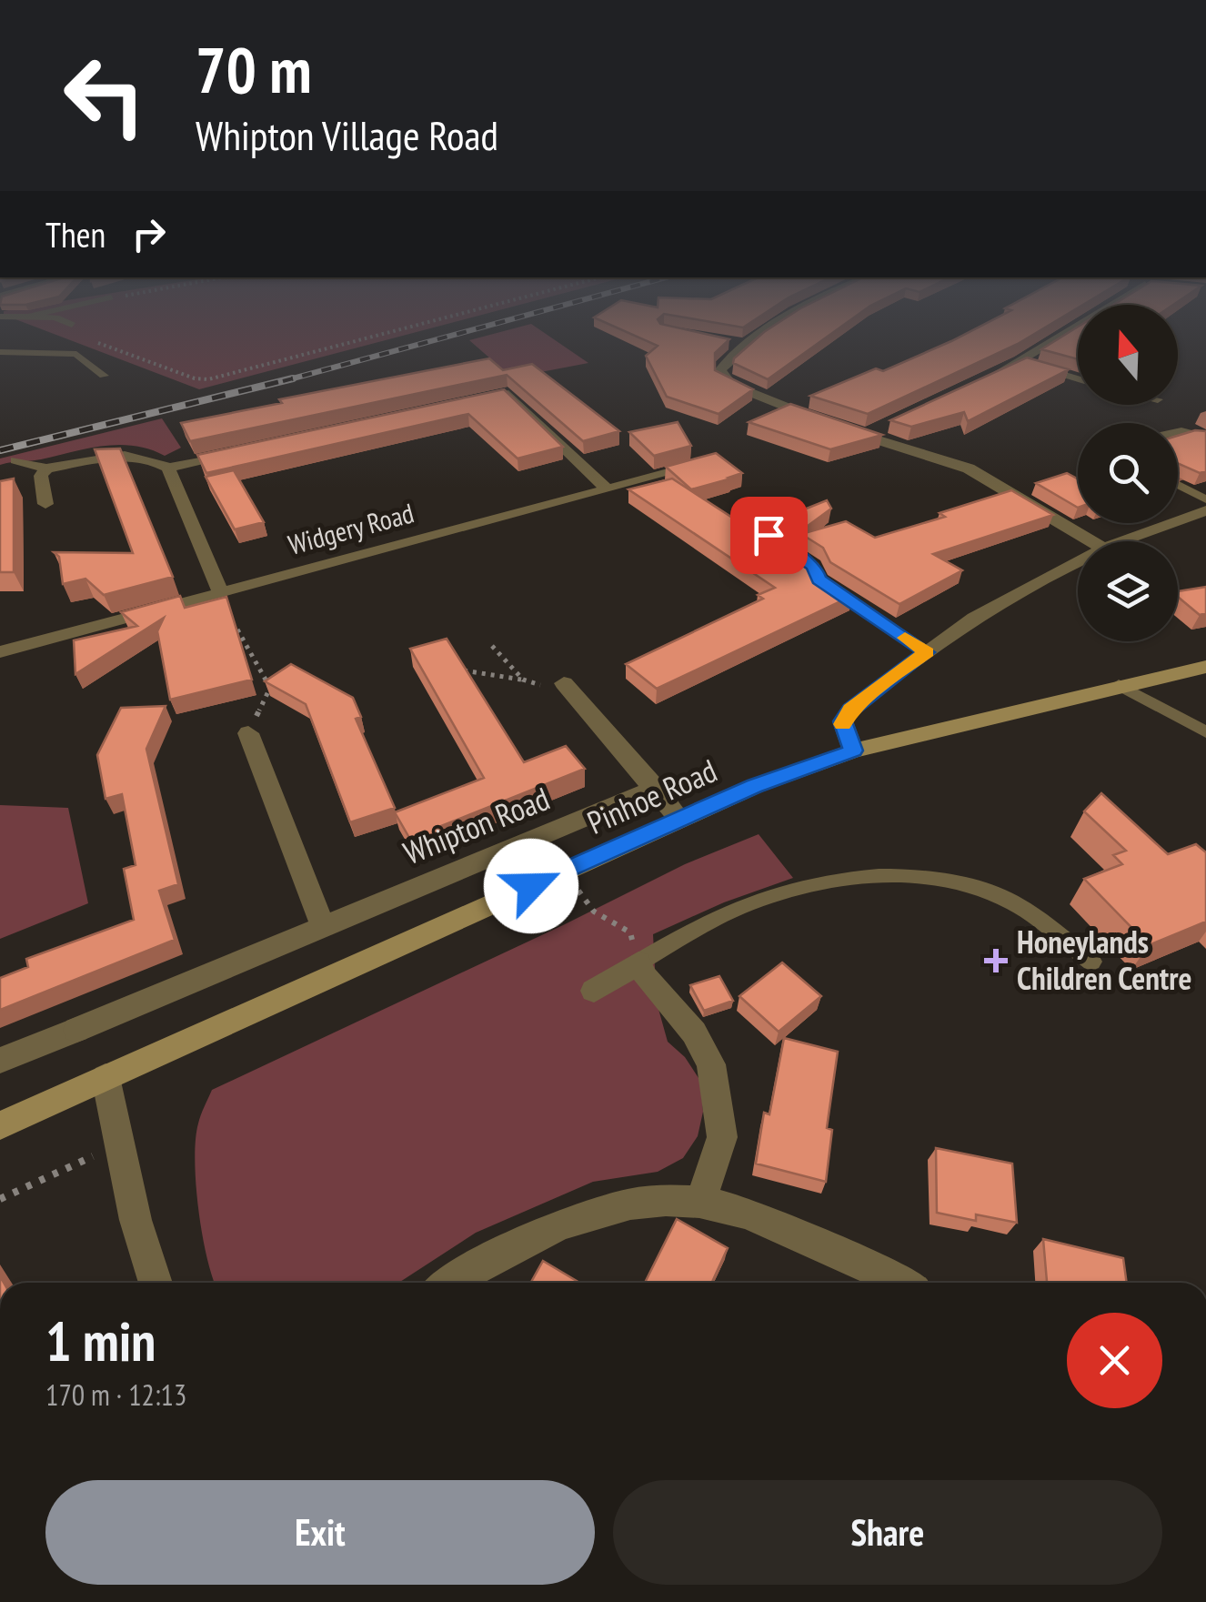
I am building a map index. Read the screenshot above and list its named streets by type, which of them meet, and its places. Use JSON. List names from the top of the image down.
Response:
{
  "streets": {
    "main road": ["Pinhoe Road"],
    "street": ["Widgery Road", "Whipton Road"]
  },
  "places": {
    "health": ["Honeylands Children Centre"]
  },
  "north": "top",
  "page": {
    "turn": ["70 m", "Whipton Village Road"],
    "then": "Then",
    "heading": ["1 min", "170 m · 12:13"],
    "buttons": ["Exit", "Share"]
  }
}
